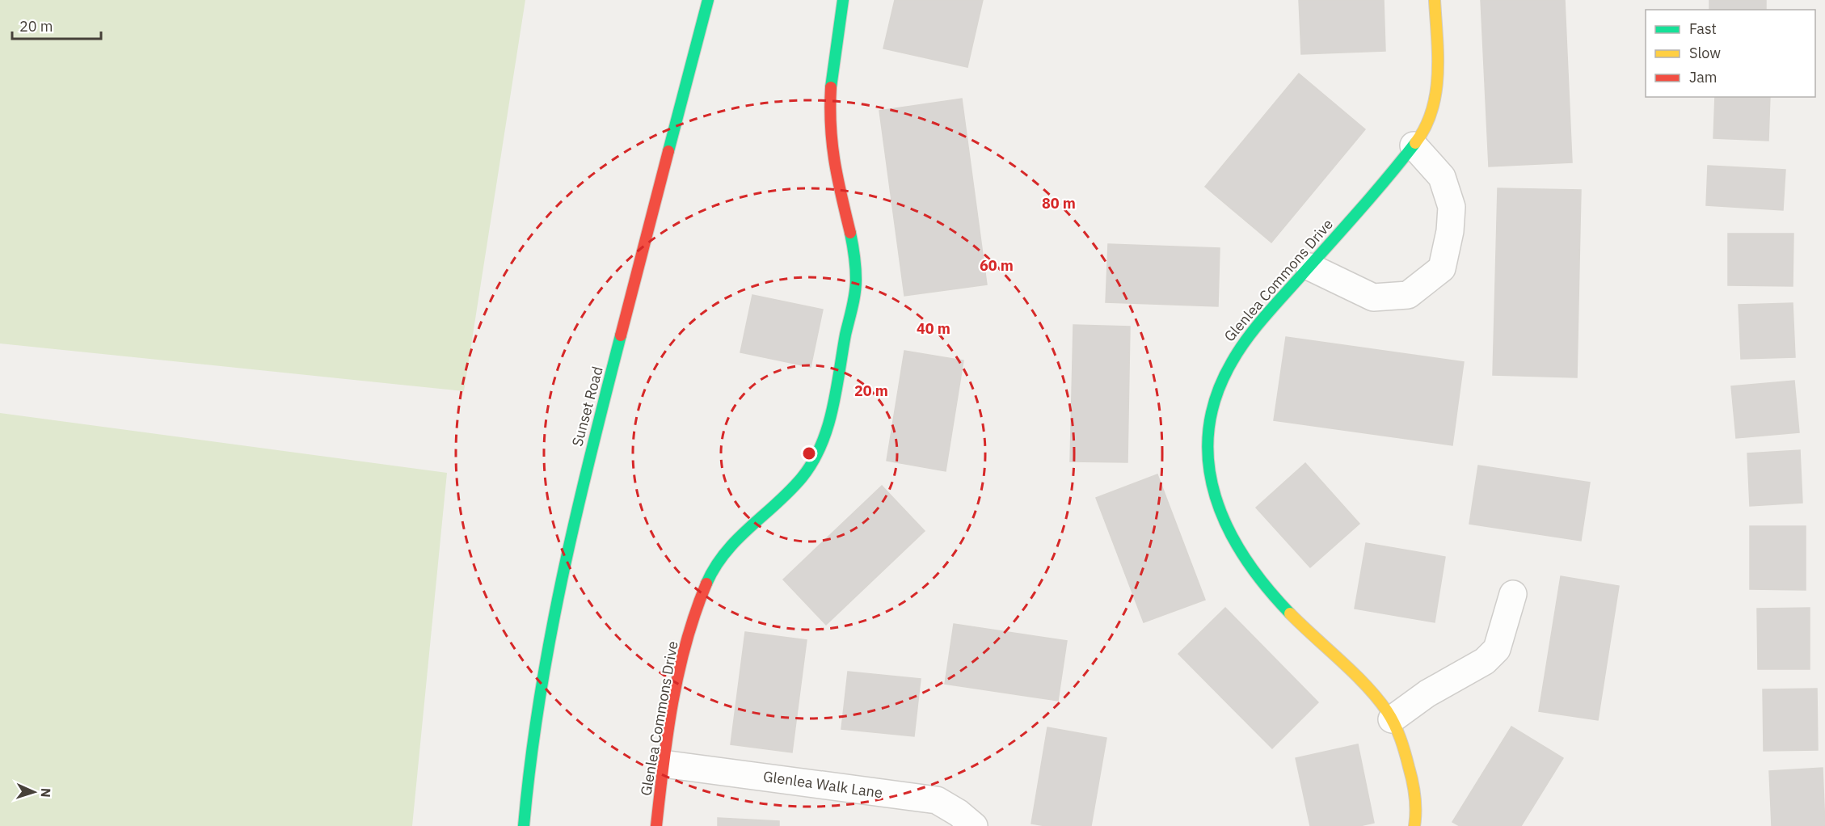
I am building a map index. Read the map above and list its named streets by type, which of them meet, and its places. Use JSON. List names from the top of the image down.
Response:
{
  "streets": {
    "street": ["Glenlea Commons Drive", "Sunset Road", "Glenlea Walk Lane"]
  },
  "crossings": [
    ["Glenlea Commons Drive", "Glenlea Walk Lane"]
  ],
  "legend": ["Fast", "Slow", "Jam"],
  "scale_bar": "20 m",
  "north": "right",
  "rings": [
    "80 m",
    "60 m",
    "40 m",
    "20 m"
  ]
}
